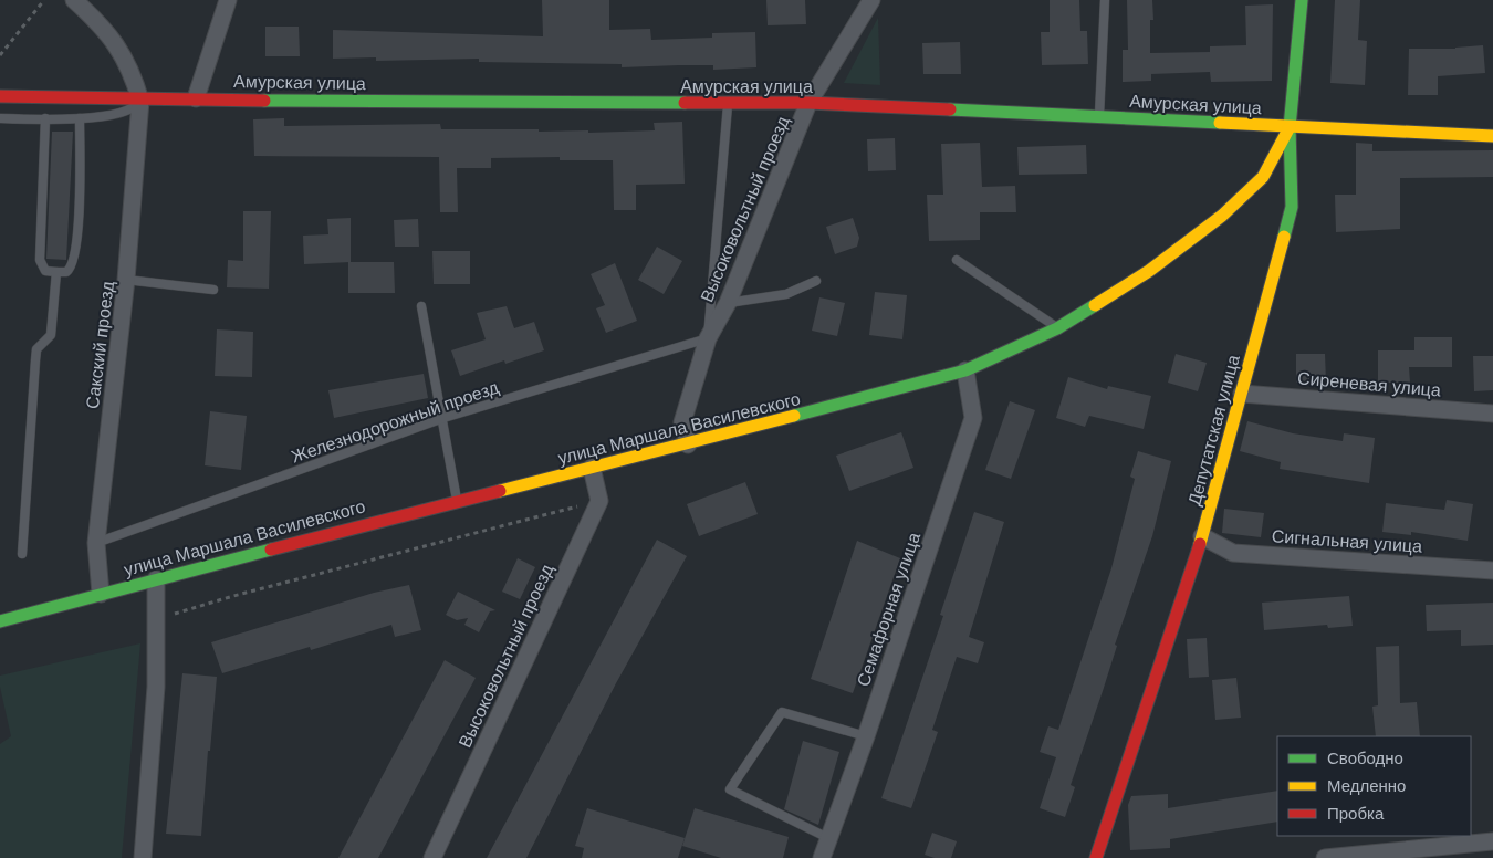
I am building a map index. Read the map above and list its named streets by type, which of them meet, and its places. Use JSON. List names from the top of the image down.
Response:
{
  "streets": {
    "street": [
      "Амурская улица",
      "Высоковольтный проезд",
      "Сакский проезд",
      "Сиреневая улица",
      "улица Маршала Василевского",
      "Депутатская улица",
      "Сигнальная улица",
      "Семафорная улица"
    ],
    "lane": ["Железнодорожный проезд"]
  },
  "crossings": [
    ["Амурская улица", "Высоковольтный проезд"],
    ["Амурская улица", "Сакский проезд"],
    ["Амурская улица", "улица Маршала Василевского"],
    ["Амурская улица", "Депутатская улица"],
    ["Высоковольтный проезд", "Железнодорожный проезд"],
    ["Высоковольтный проезд", "улица Маршала Василевского"],
    ["Сакский проезд", "Железнодорожный проезд"],
    ["Сакский проезд", "улица Маршала Василевского"],
    ["Сиреневая улица", "Депутатская улица"],
    ["улица Маршала Василевского", "Депутатская улица"],
    ["улица Маршала Василевского", "Семафорная улица"],
    ["Депутатская улица", "Сигнальная улица"]
  ],
  "legend": ["Свободно", "Медленно", "Пробка"]
}
